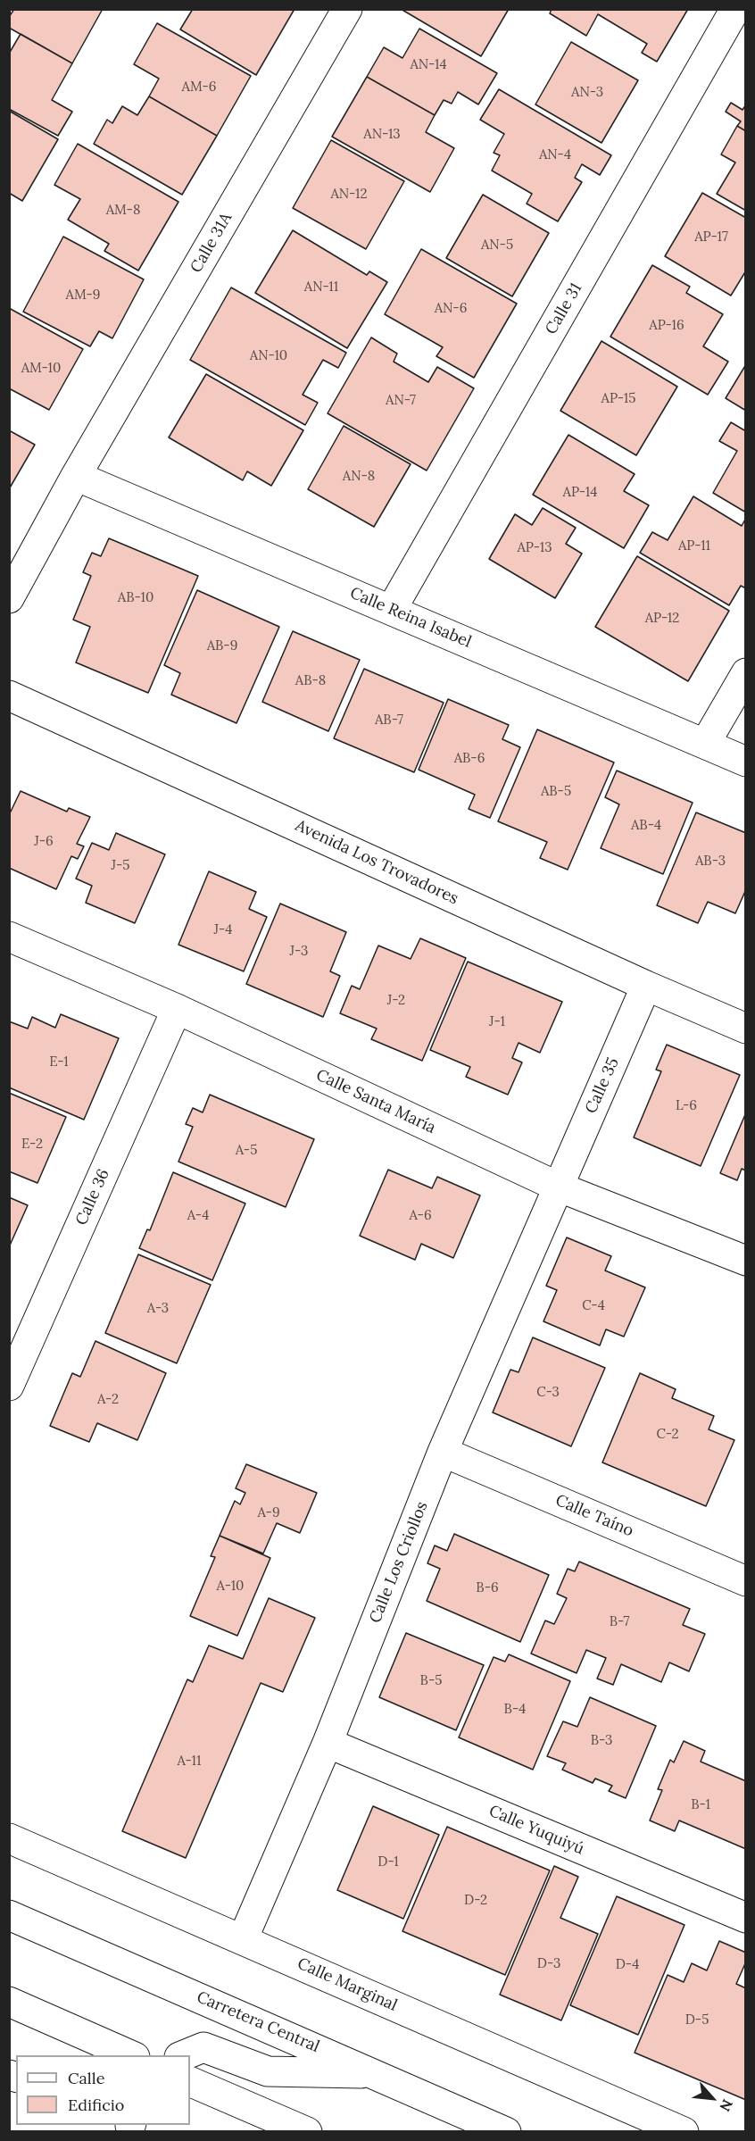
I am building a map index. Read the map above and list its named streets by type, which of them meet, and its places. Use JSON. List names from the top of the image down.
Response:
{
  "streets": {
    "street": [
      "Calle 31A",
      "Calle 31",
      "Calle Reina Isabel",
      "Avenida Los Trovadores",
      "Calle 35",
      "Calle Santa María",
      "Calle 36",
      "Calle Taíno",
      "Calle Los Criollos",
      "Calle Yuquiyú",
      "Calle Marginal",
      "Carretera Central"
    ]
  },
  "crossings": [
    ["Calle 31A", "Calle Reina Isabel"],
    ["Calle 31", "Calle Reina Isabel"],
    ["Avenida Los Trovadores", "Calle 35"],
    ["Calle 35", "Calle Santa María"],
    ["Calle 35", "Calle Los Criollos"],
    ["Calle Santa María", "Calle 36"],
    ["Calle Santa María", "Calle Los Criollos"],
    ["Calle Taíno", "Calle Los Criollos"],
    ["Calle Los Criollos", "Calle Yuquiyú"],
    ["Calle Los Criollos", "Calle Marginal"]
  ],
  "house_numbers": [
    "AN-14",
    "AM-6",
    "AN-3",
    "AN-13",
    "AN-4",
    "AN-12",
    "AM-8",
    "AP-17",
    "AN-5",
    "AN-11",
    "AM-9",
    "AN-6",
    "AP-16",
    "AN-10",
    "AM-10",
    "AP-15",
    "AN-7",
    "AN-8",
    "AP-14",
    "AP-11",
    "AP-13",
    "AB-10",
    "AP-12",
    "AB-9",
    "AB-8",
    "AB-7",
    "AB-6",
    "AB-5",
    "AB-4",
    "J-6",
    "AB-3",
    "J-5",
    "J-4",
    "J-3",
    "J-2",
    "J-1",
    "E-1",
    "L-6",
    "E-2",
    "A-5",
    "A-4",
    "A-6",
    "C-4",
    "A-3",
    "C-3",
    "A-2",
    "C-2",
    "A-9",
    "A-10",
    "B-6",
    "B-7",
    "B-5",
    "B-4",
    "B-3",
    "A-11",
    "B-1",
    "D-1",
    "D-2",
    "D-3",
    "D-4",
    "D-5"
  ],
  "legend": ["Calle", "Edificio"],
  "north": "bottom right"
}
